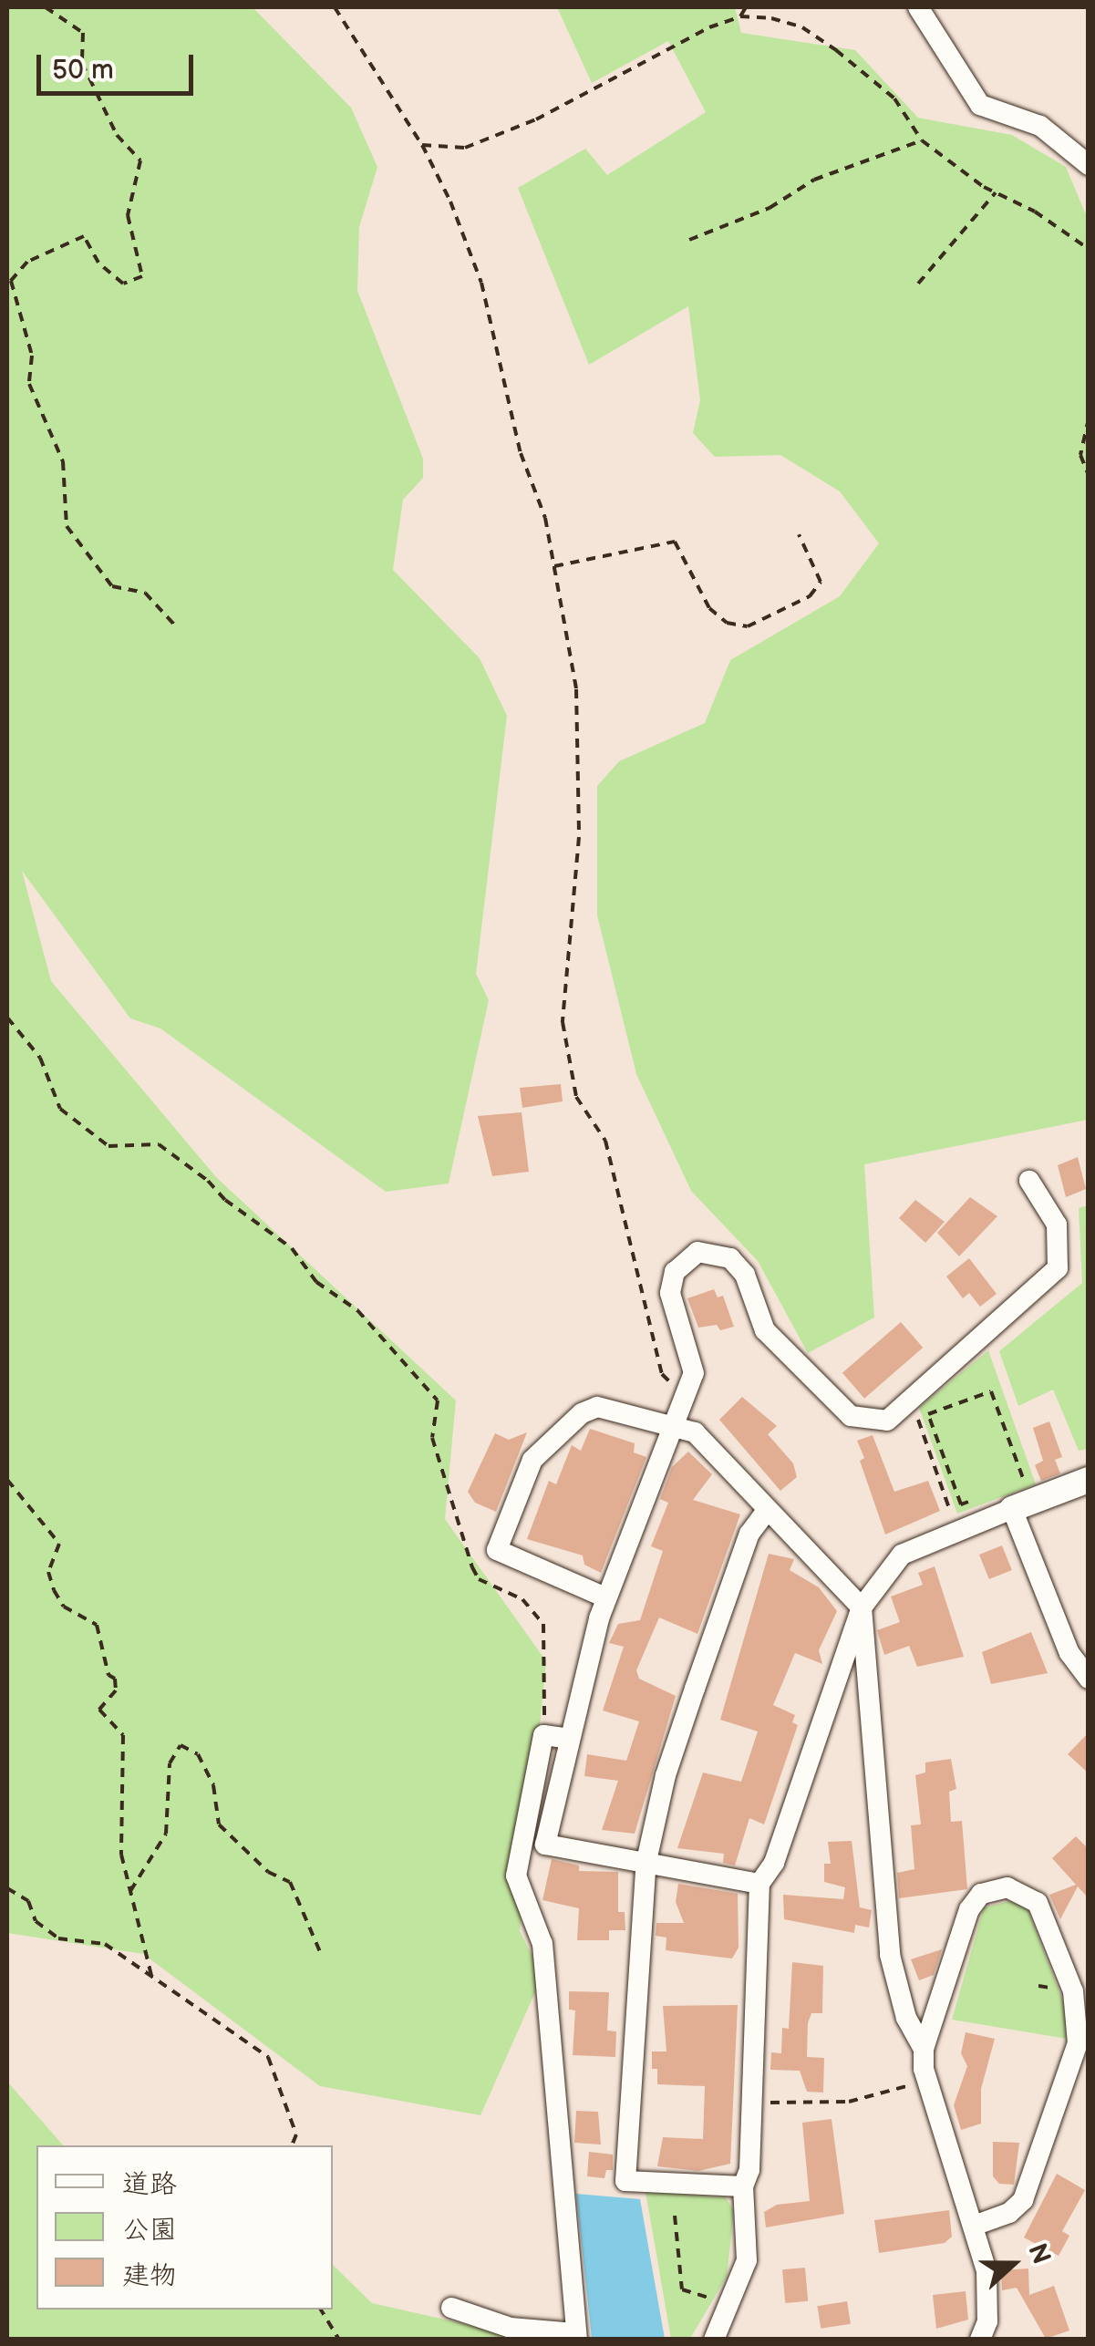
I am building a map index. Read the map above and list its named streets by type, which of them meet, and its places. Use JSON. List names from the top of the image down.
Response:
{
  "legend": ["道路", "公園", "建物"],
  "scale_bar": "50 m",
  "north": "right"
}
